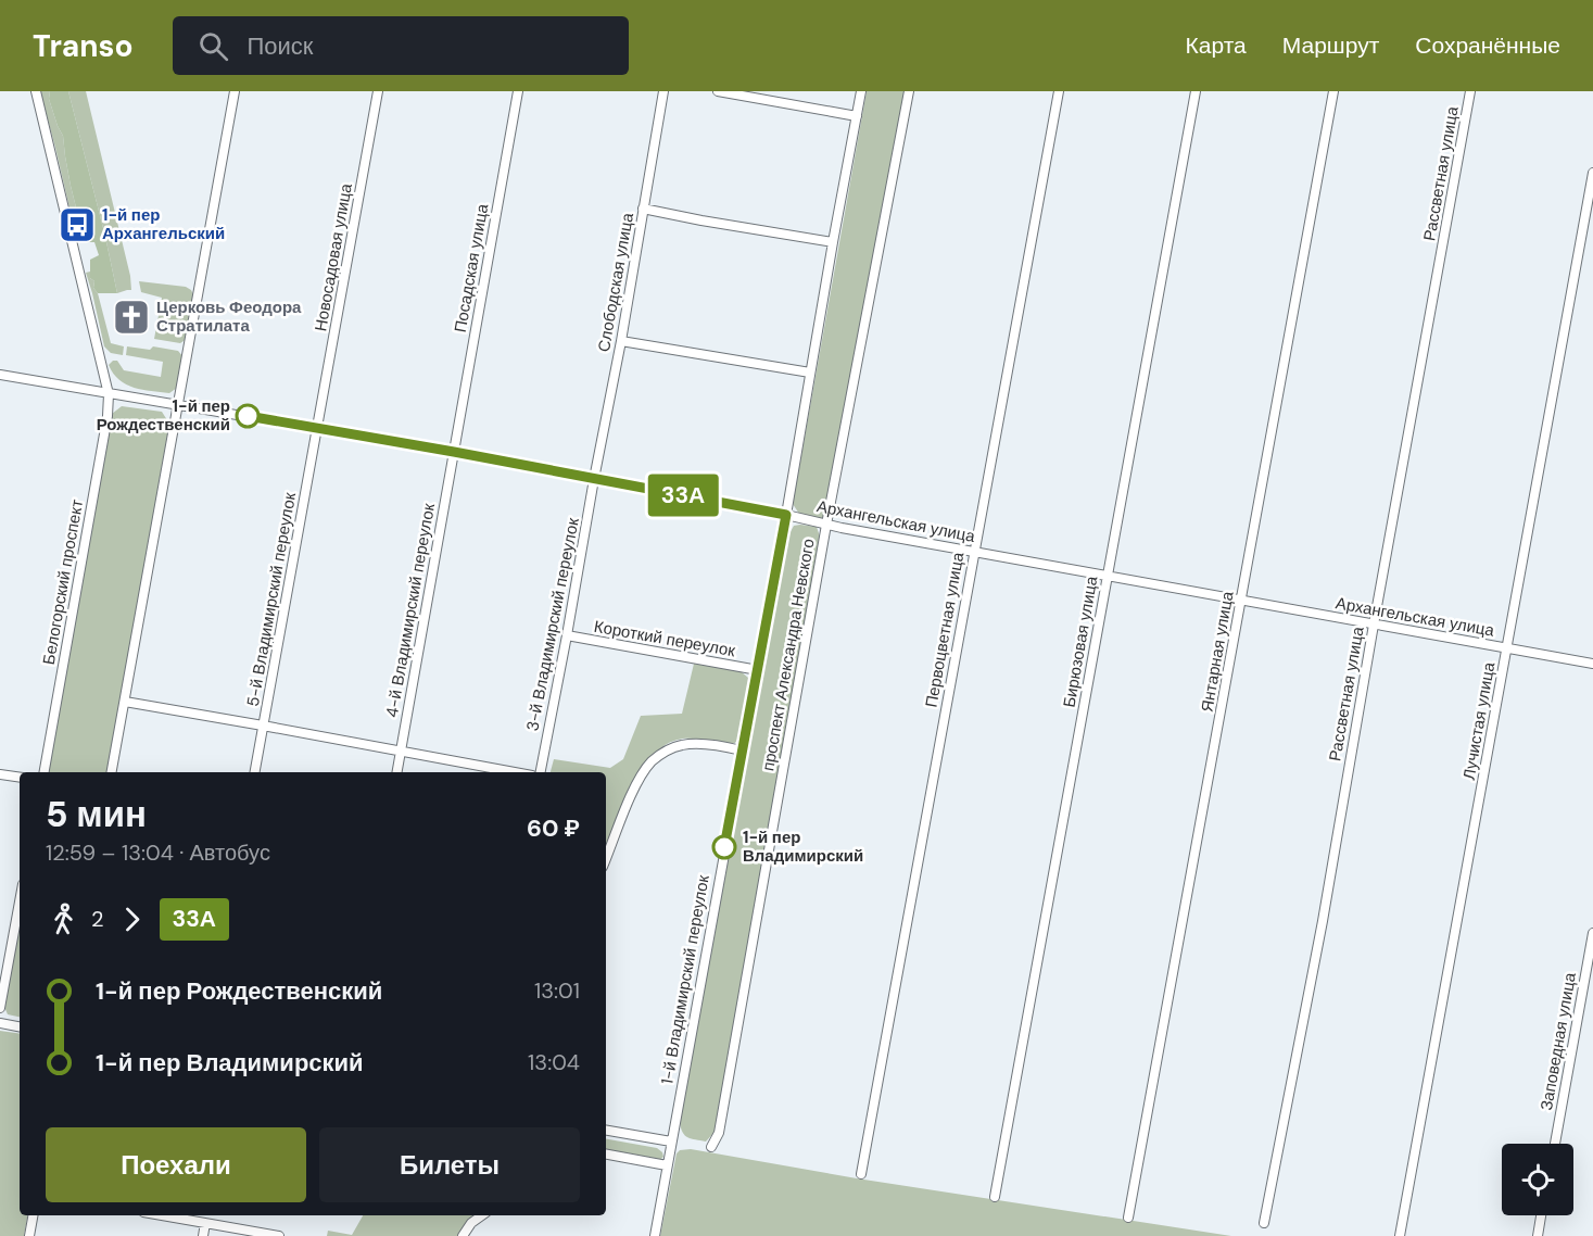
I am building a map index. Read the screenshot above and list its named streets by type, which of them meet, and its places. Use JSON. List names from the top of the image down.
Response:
{
  "streets": {
    "street": [
      "Рассветная улица",
      "Новосадовая улица",
      "Посадская улица",
      "Слободская улица",
      "Архангельская улица",
      "Белогорский проспект",
      "5-й Владимирский переулок",
      "4-й Владимирский переулок",
      "3-й Владимирский переулок",
      "Первоцветная улица",
      "Короткий переулок",
      "Бирюзовая улица",
      "Янтарная улица",
      "проспект Александра Невского",
      "Лучистая улица",
      "1-й Владимирский переулок",
      "Заповедная улица"
    ]
  },
  "crossings": [
    ["Рассветная улица", "Архангельская улица"],
    ["Новосадовая улица", "Архангельская улица"],
    ["Новосадовая улица", "5-й Владимирский переулок"],
    ["Посадская улица", "Архангельская улица"],
    ["Посадская улица", "4-й Владимирский переулок"],
    ["Слободская улица", "Архангельская улица"],
    ["Слободская улица", "3-й Владимирский переулок"],
    ["Архангельская улица", "Белогорский проспект"],
    ["Архангельская улица", "5-й Владимирский переулок"],
    ["Архангельская улица", "4-й Владимирский переулок"],
    ["Архангельская улица", "3-й Владимирский переулок"],
    ["Архангельская улица", "Первоцветная улица"],
    ["Архангельская улица", "Бирюзовая улица"],
    ["Архангельская улица", "Янтарная улица"],
    ["Архангельская улица", "проспект Александра Невского"],
    ["Архангельская улица", "Лучистая улица"],
    ["Архангельская улица", "1-й Владимирский переулок"],
    ["3-й Владимирский переулок", "Короткий переулок"],
    ["Короткий переулок", "1-й Владимирский переулок"]
  ],
  "places": {
    "bus stop": ["1-й пер Архангельский"],
    "church": ["Церковь Феодора Стратилата"],
    "other": ["1-й пер Рождественский", "1-й пер Владимирский"]
  },
  "lines": ["bus line 33А"],
  "page": {
    "header": "Transo",
    "search": "Поиск",
    "nav": ["Карта", "Маршрут", "Сохранённые"],
    "on_map": "33А",
    "heading": ["5 мин", "12:59 – 13:04 · Автобус", "60 ₽"],
    "legs": ["2", "33А"],
    "list": [
      {
        "name": "1-й пер Рождественский",
        "value": "13:01"
      },
      {
        "name": "1-й пер Владимирский",
        "value": "13:04"
      }
    ],
    "buttons": ["Поехали", "Билеты"]
  }
}
